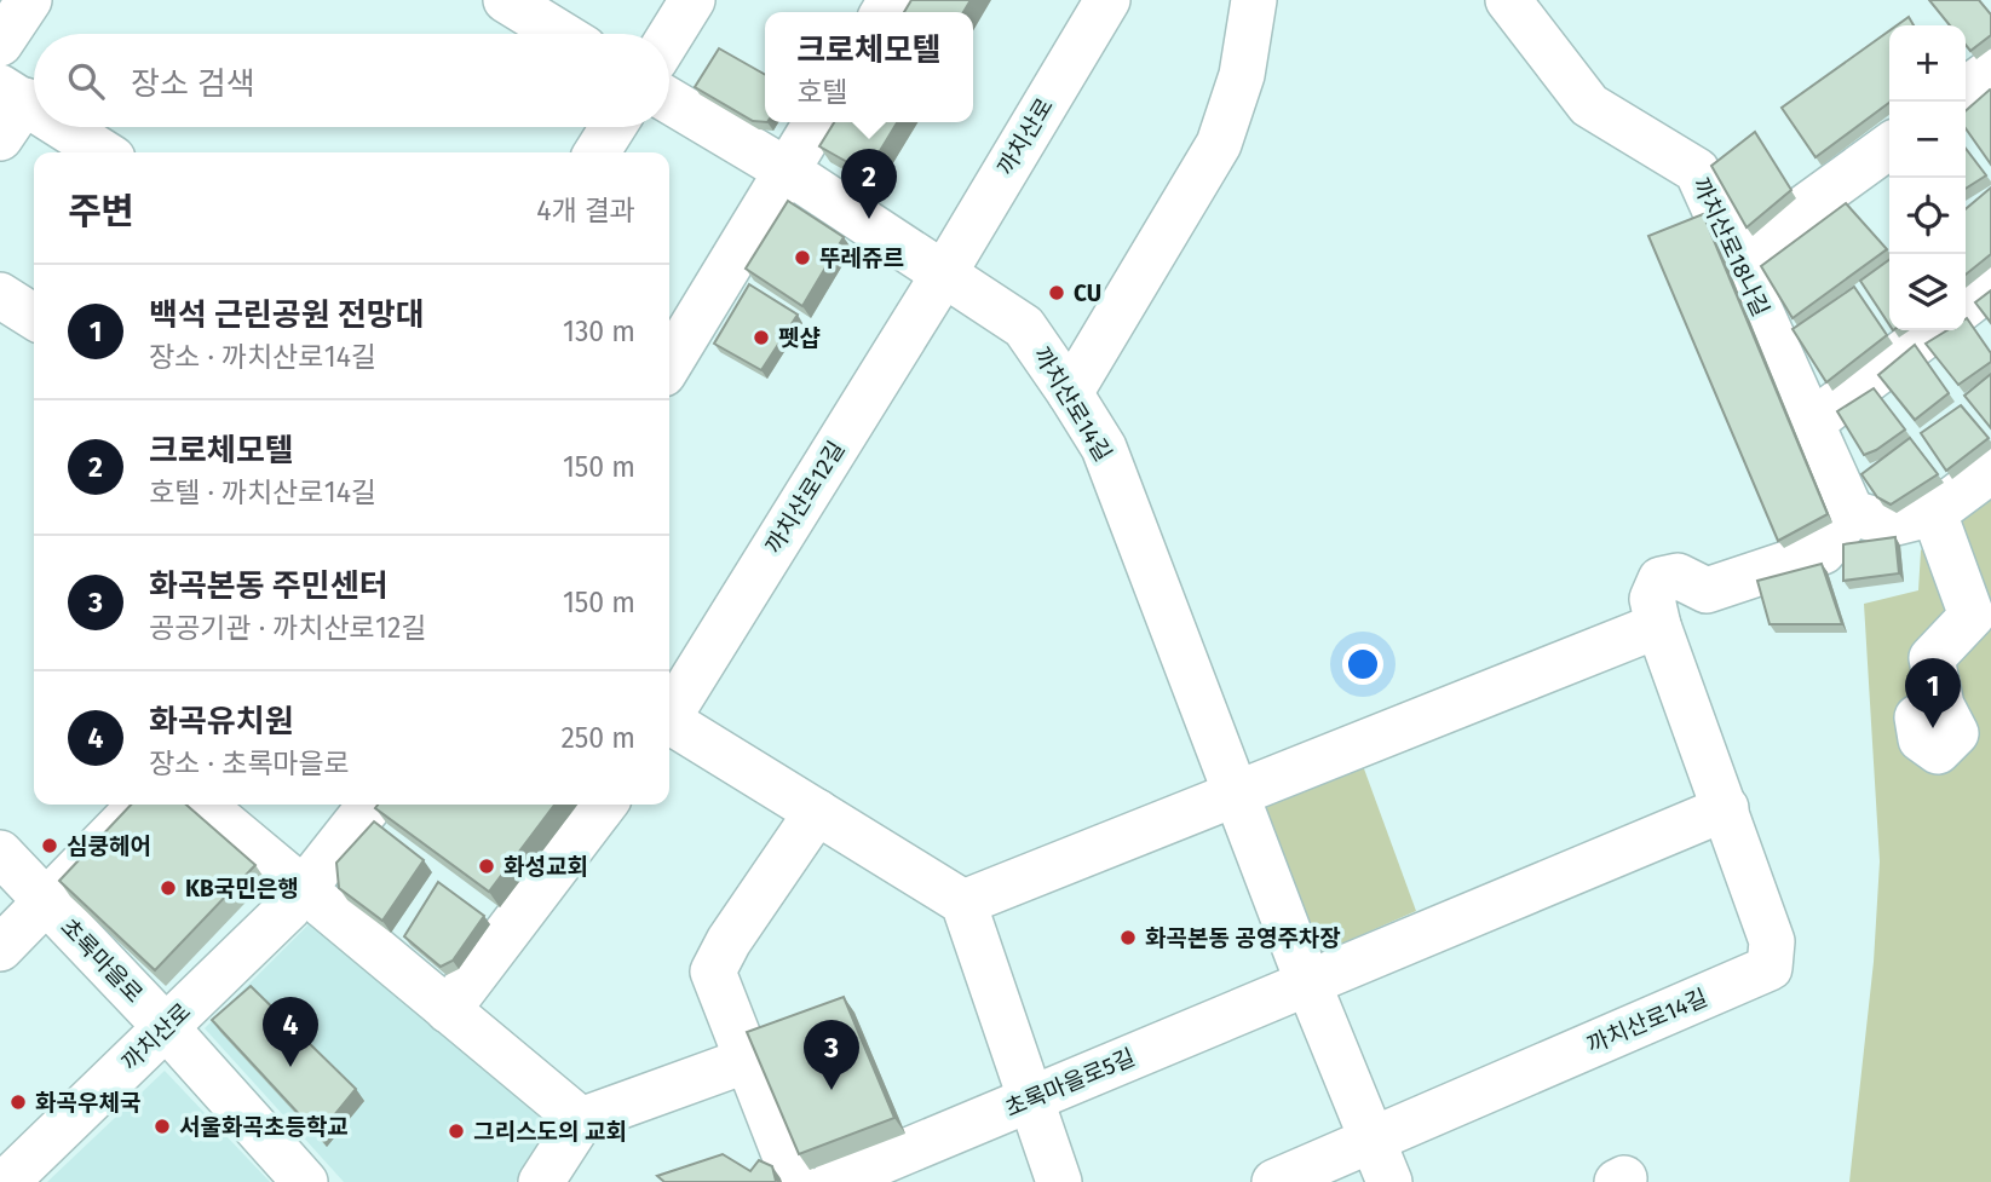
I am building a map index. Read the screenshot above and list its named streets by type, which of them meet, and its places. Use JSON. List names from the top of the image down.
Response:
{
  "streets": {
    "street": [
      "까치산로",
      "까치산로18나길",
      "까치산로14길",
      "까치산로12길",
      "초록마을로",
      "초록마을로5길"
    ]
  },
  "crossings": [
    ["까치산로", "까치산로14길"],
    ["까치산로", "까치산로12길"],
    ["까치산로", "초록마을로"],
    ["까치산로18나길", "까치산로14길"],
    ["까치산로14길", "까치산로12길"],
    ["까치산로14길", "초록마을로5길"]
  ],
  "places": [
    "뚜레쥬르",
    "CU",
    "펫샵",
    "심쿵헤어",
    "화성교회",
    "KB국민은행",
    "화곡본동 공영주차장",
    "화곡우체국",
    "서울화곡초등학교",
    "그리스도의 교회"
  ],
  "page": {
    "popup": ["크로체모텔", "호텔"],
    "map_buttons": ["+", "−"],
    "search": "장소 검색",
    "pins": [
      "2",
      "1",
      "4",
      "3"
    ],
    "heading": ["주변", "4개 결과"],
    "list": [
      {
        "mark": "1",
        "name": "백석 근린공원 전망대",
        "note": "장소 · 까치산로14길",
        "value": "130 m"
      },
      {
        "mark": "2",
        "name": "크로체모텔",
        "note": "호텔 · 까치산로14길",
        "value": "150 m"
      },
      {
        "mark": "3",
        "name": "화곡본동 주민센터",
        "note": "공공기관 · 까치산로12길",
        "value": "150 m"
      },
      {
        "mark": "4",
        "name": "화곡유치원",
        "note": "장소 · 초록마을로",
        "value": "250 m"
      }
    ]
  }
}
